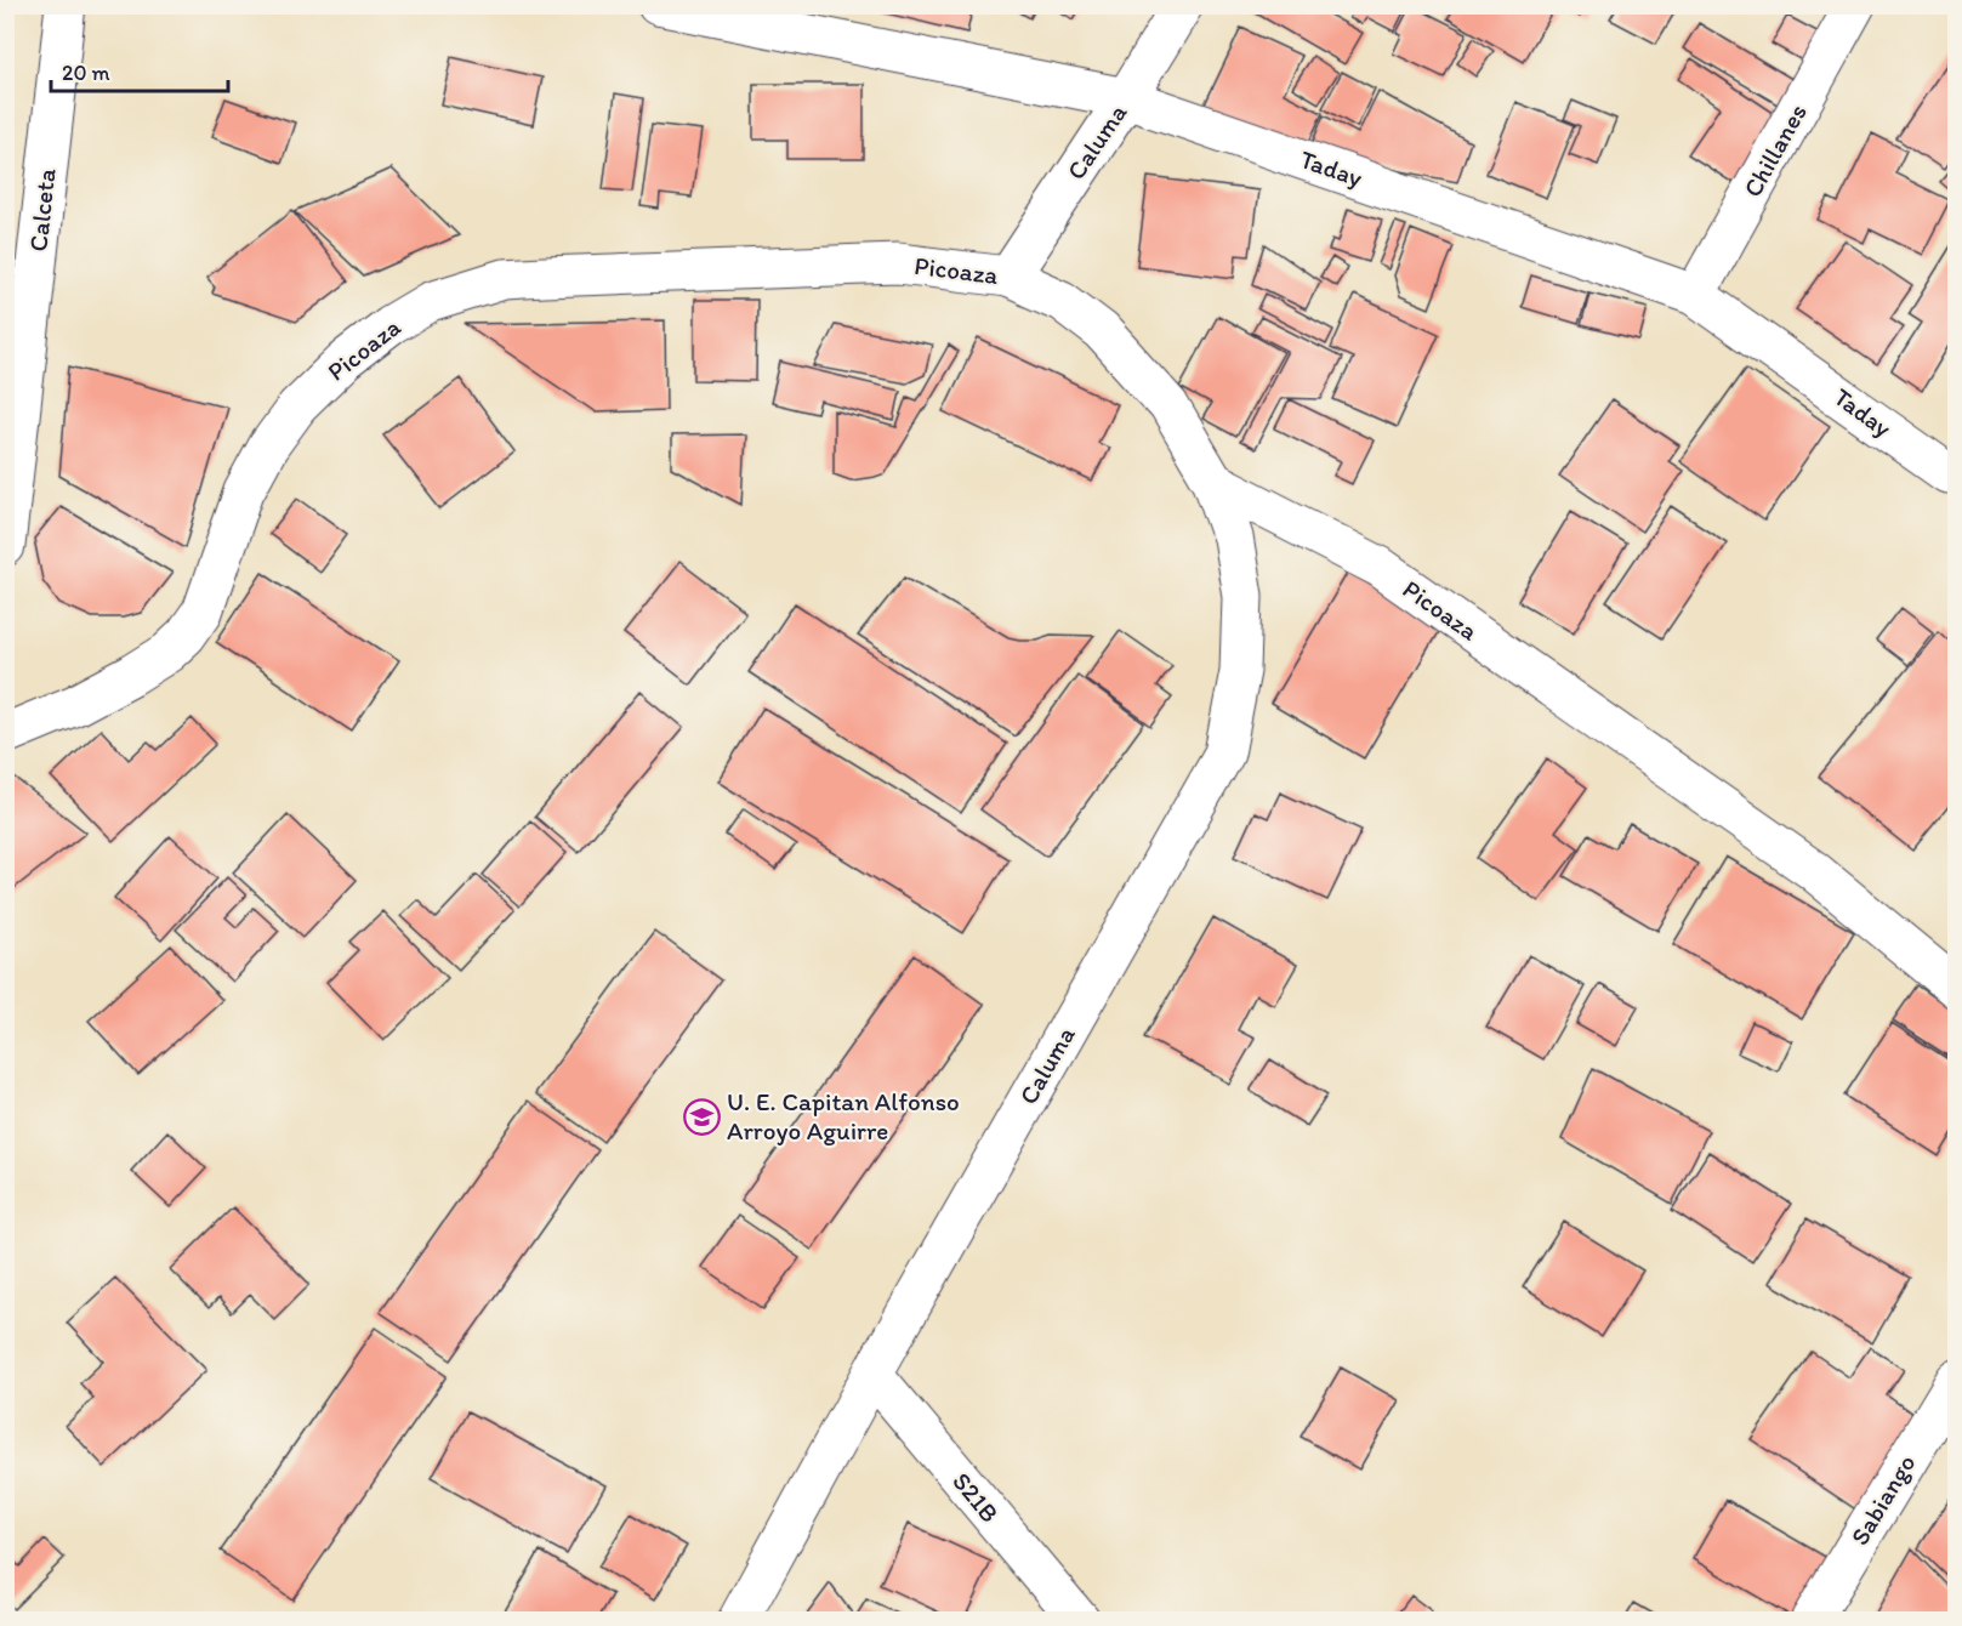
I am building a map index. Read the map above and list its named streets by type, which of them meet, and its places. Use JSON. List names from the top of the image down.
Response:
{
  "streets": {
    "street": [
      "Caluma",
      "Chillanes",
      "Taday",
      "Calceta",
      "Picoaza",
      "S21B",
      "Sabiango"
    ]
  },
  "crossings": [
    ["Caluma", "Taday"],
    ["Caluma", "Picoaza"],
    ["Caluma", "S21B"],
    ["Chillanes", "Taday"]
  ],
  "places": {
    "school or university": ["U. E. Capitan Alfonso Arroyo Aguirre"]
  },
  "scale_bar": "20 m"
}
